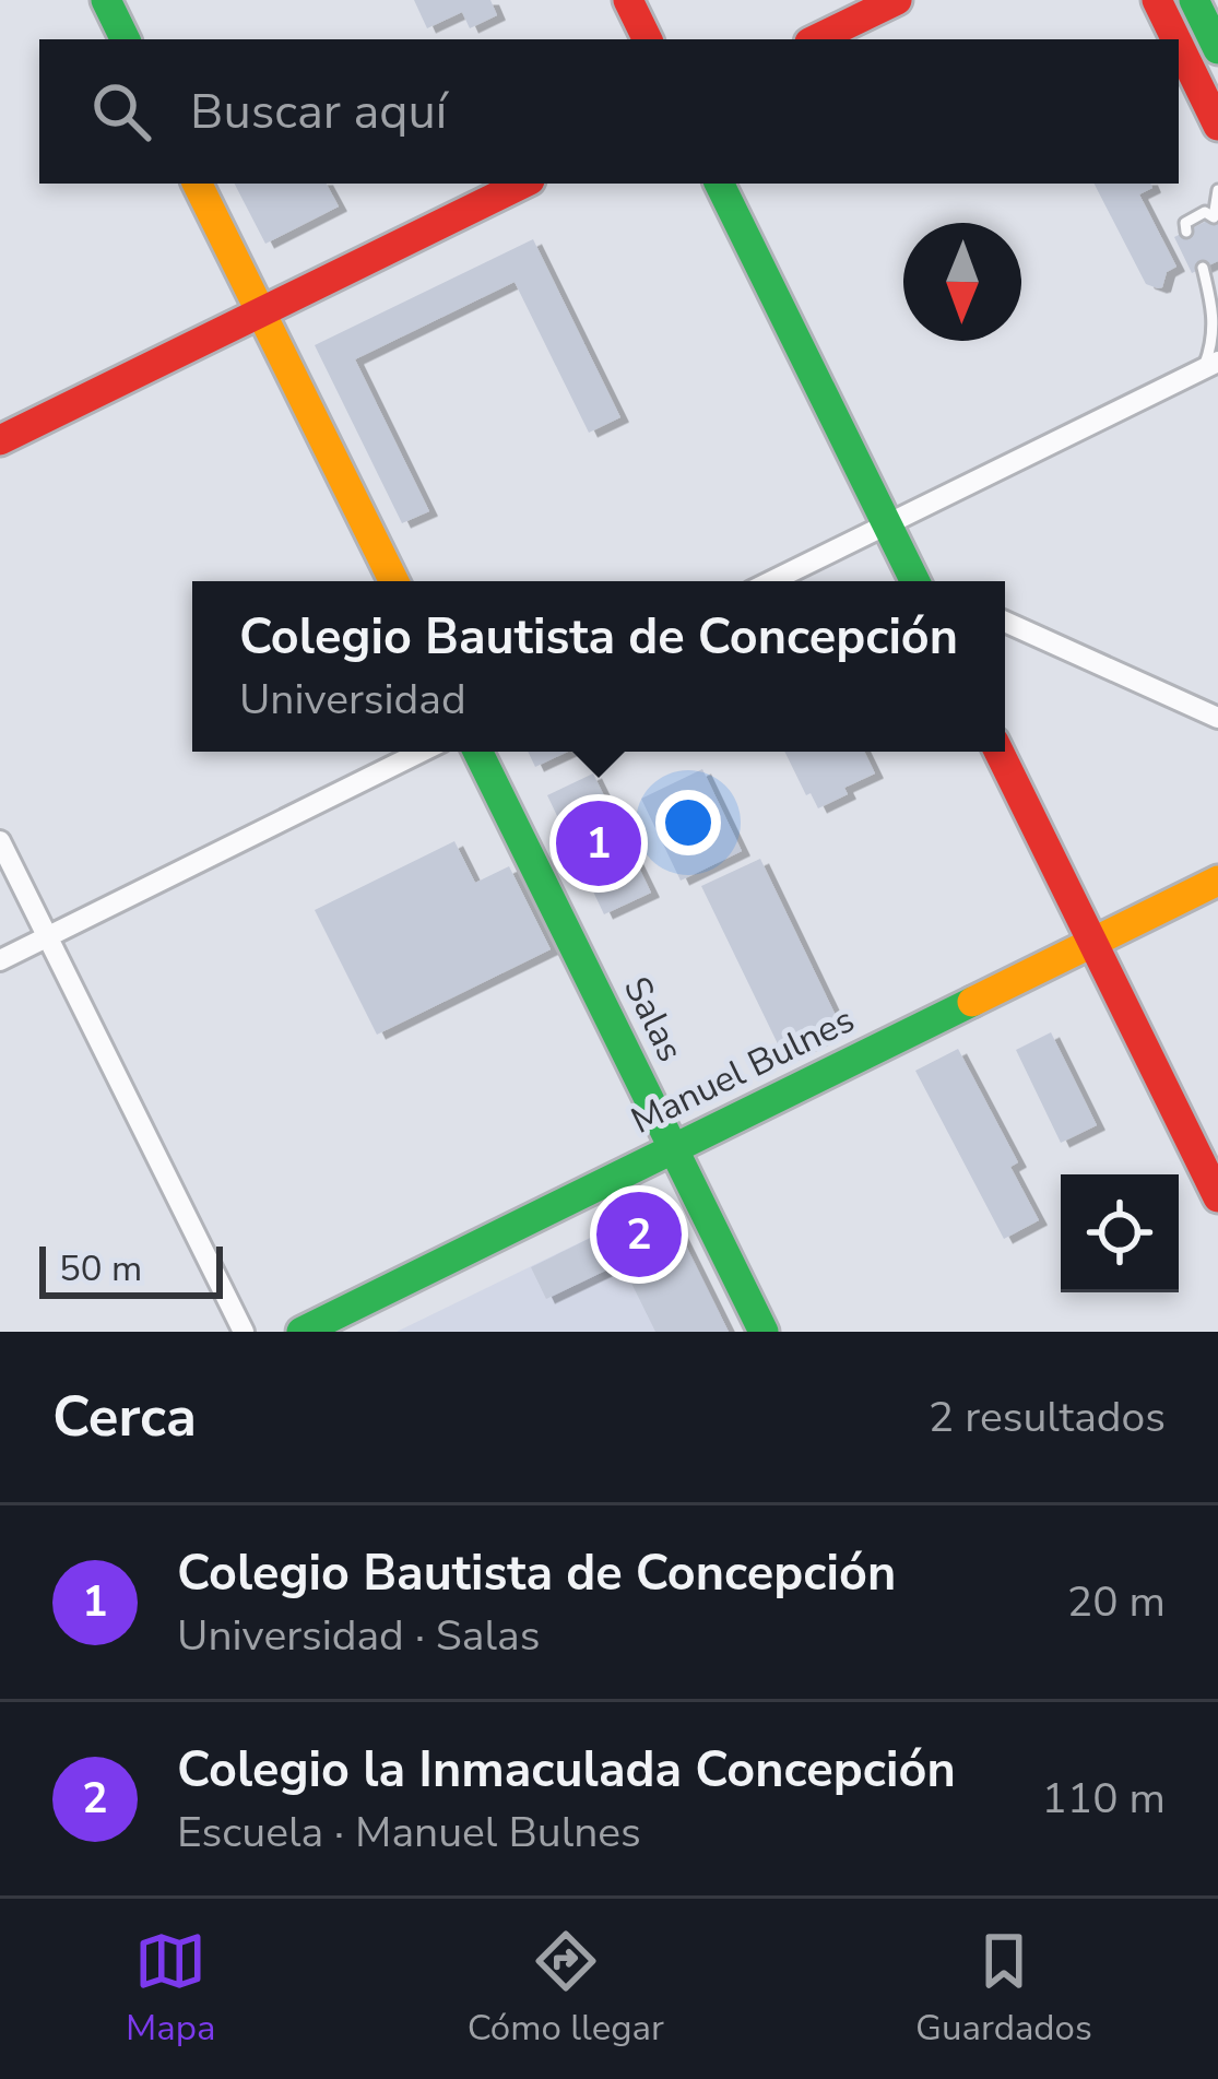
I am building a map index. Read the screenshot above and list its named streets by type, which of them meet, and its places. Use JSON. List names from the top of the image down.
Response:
{
  "streets": {
    "street": ["Salas", "Manuel Bulnes"]
  },
  "crossings": [
    ["Salas", "Manuel Bulnes"]
  ],
  "scale_bar": "50 m",
  "north": "bottom",
  "page": {
    "search": "Buscar aquí",
    "popup": ["Colegio Bautista de Concepción", "Universidad"],
    "pins": ["1", "2"],
    "scale": "50 m",
    "heading": ["Cerca", "2 resultados"],
    "list": [
      {
        "mark": "1",
        "name": "Colegio Bautista de Concepción",
        "note": "Universidad · Salas",
        "value": "20 m"
      },
      {
        "mark": "2",
        "name": "Colegio la Inmaculada Concepción",
        "note": "Escuela · Manuel Bulnes",
        "value": "110 m"
      }
    ],
    "nav": ["Mapa", "Cómo llegar", "Guardados"]
  }
}
